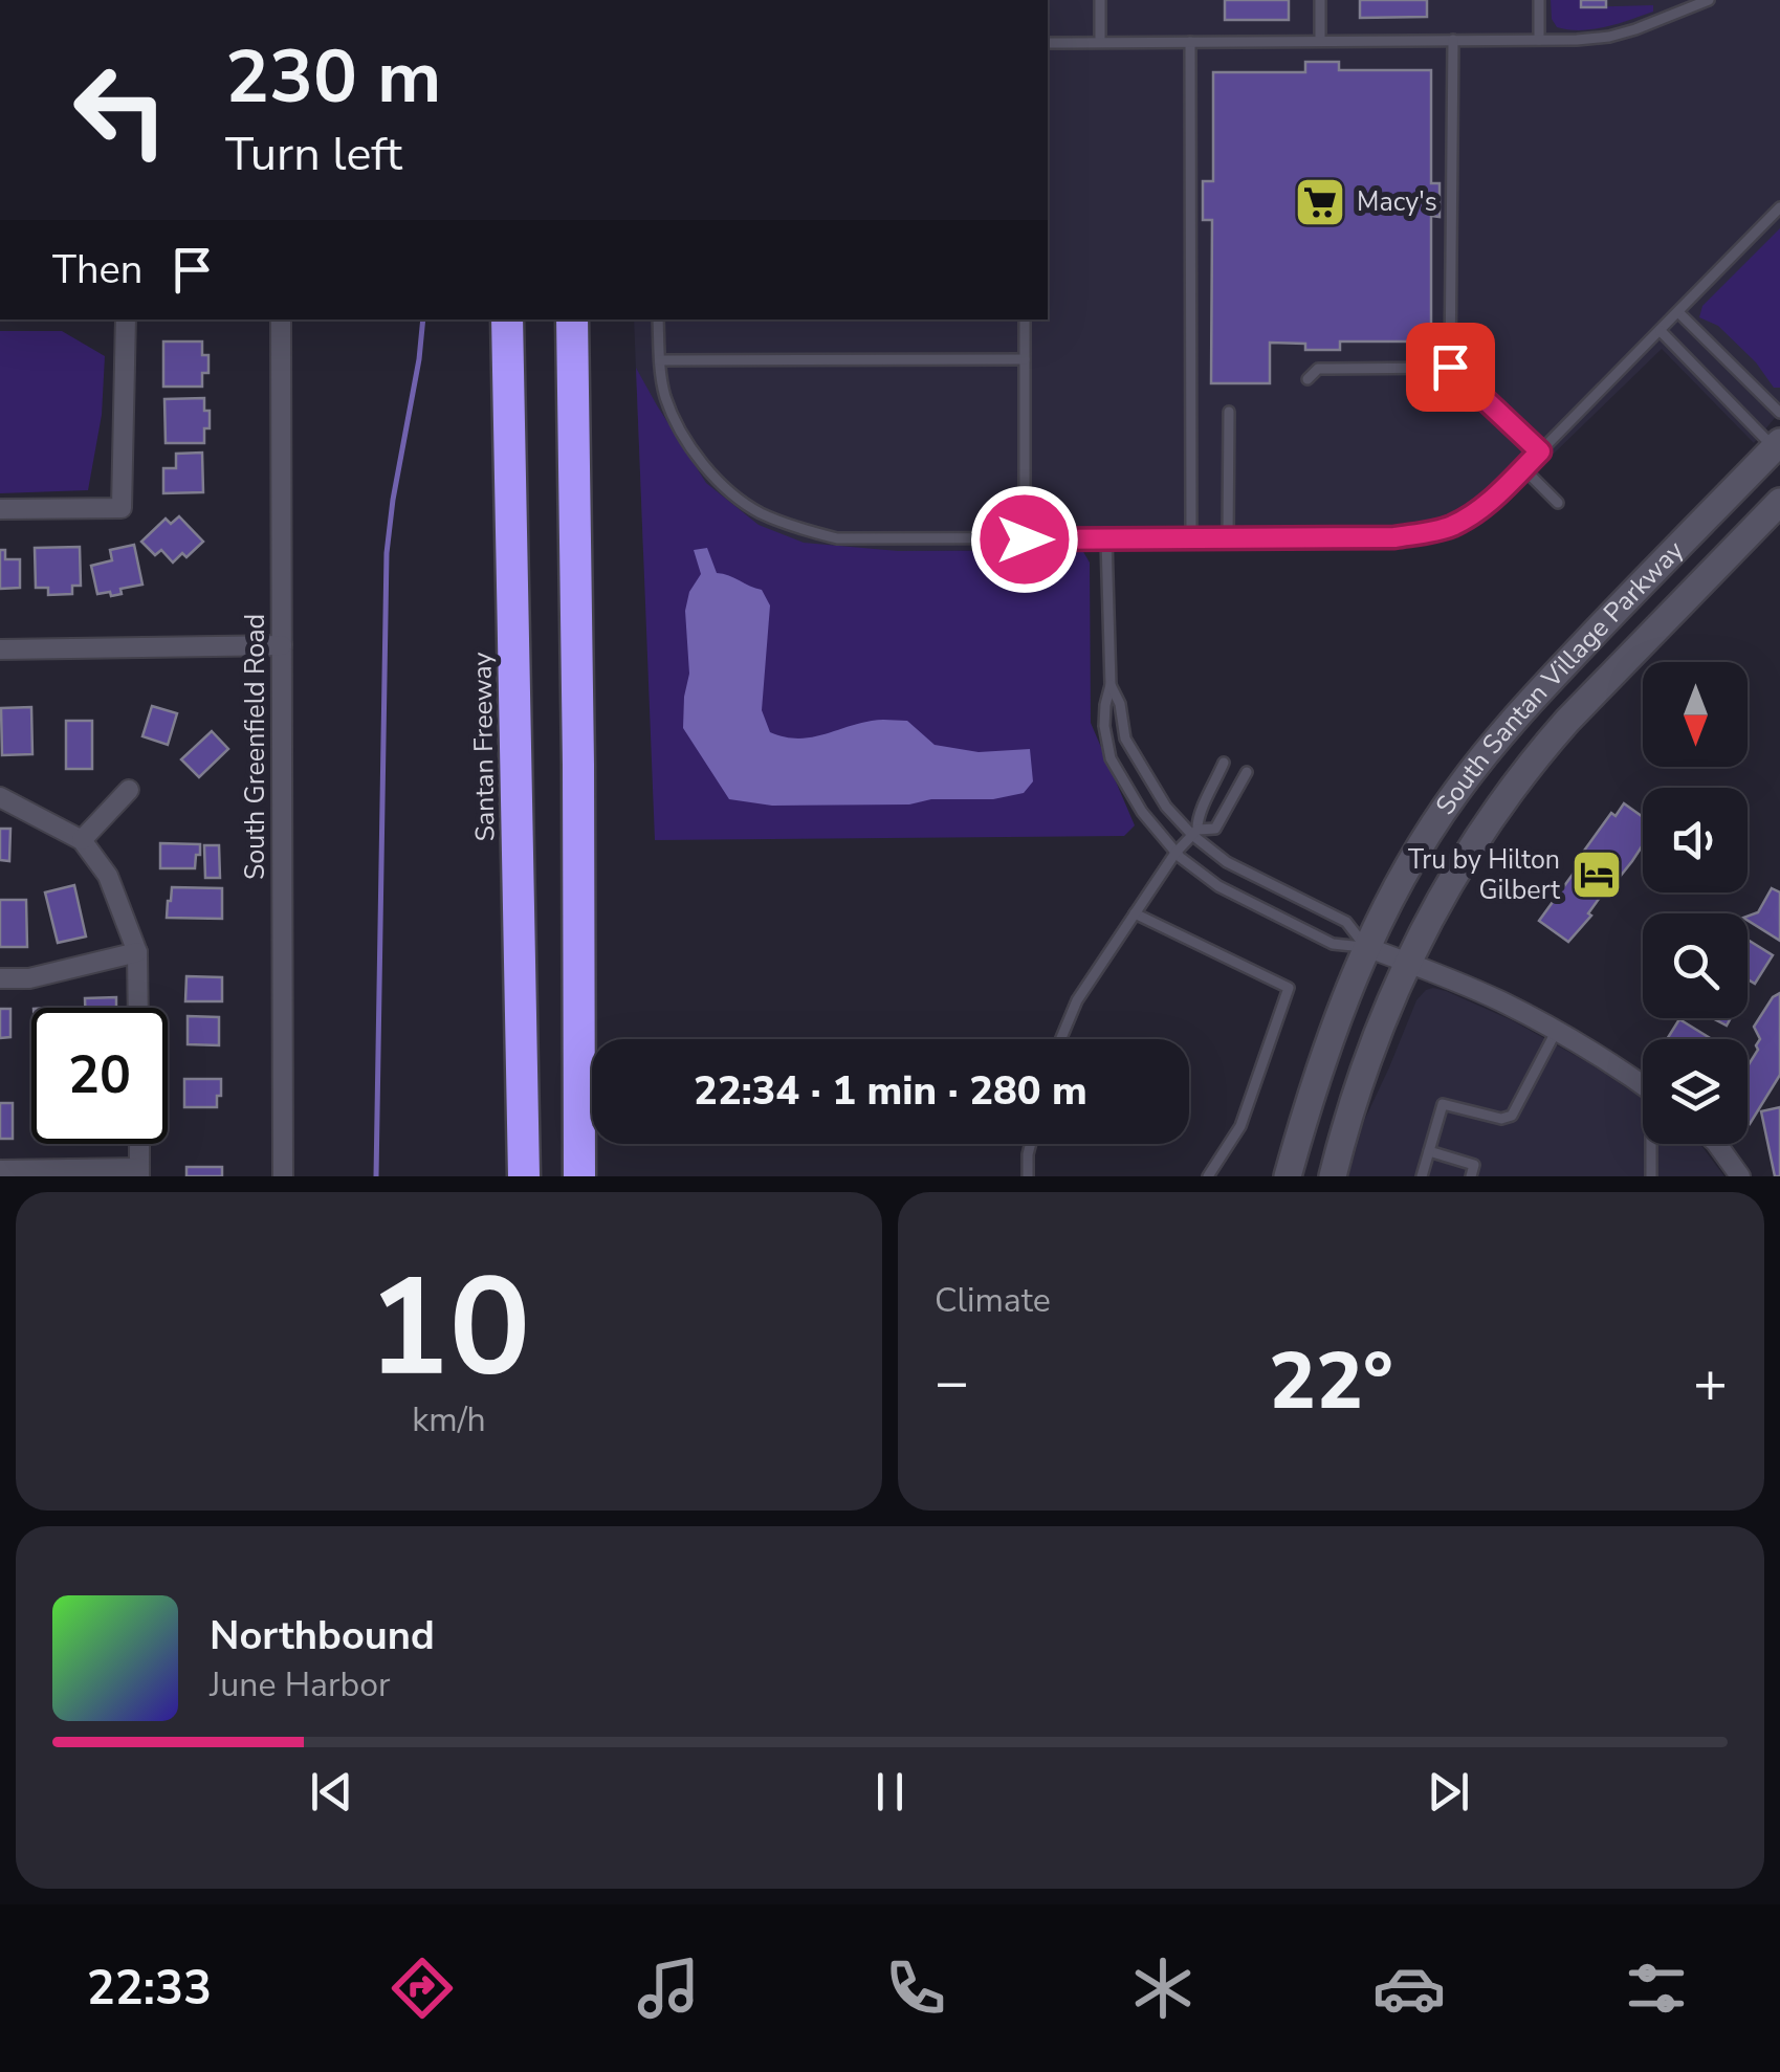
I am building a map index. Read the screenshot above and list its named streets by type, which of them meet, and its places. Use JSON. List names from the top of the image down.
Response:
{
  "streets": {
    "highway": ["Santan Freeway"],
    "main road": ["South Santan Village Parkway"],
    "street": ["South Greenfield Road"]
  },
  "places": {
    "supermarket": ["Macy's"],
    "hotel": ["Tru by Hilton Gilbert"]
  },
  "north": "bottom",
  "page": {
    "turn": ["230 m", "Turn left"],
    "then": "Then",
    "limit": "20",
    "trip": "22:34 · 1 min · 280 m",
    "tile": [
      ["10", "km/h"],
      "Climate"
    ],
    "heat": ["−", "22°", "+"],
    "song": ["Northbound", "June Harbor"],
    "tabs": "22:33"
  }
}
